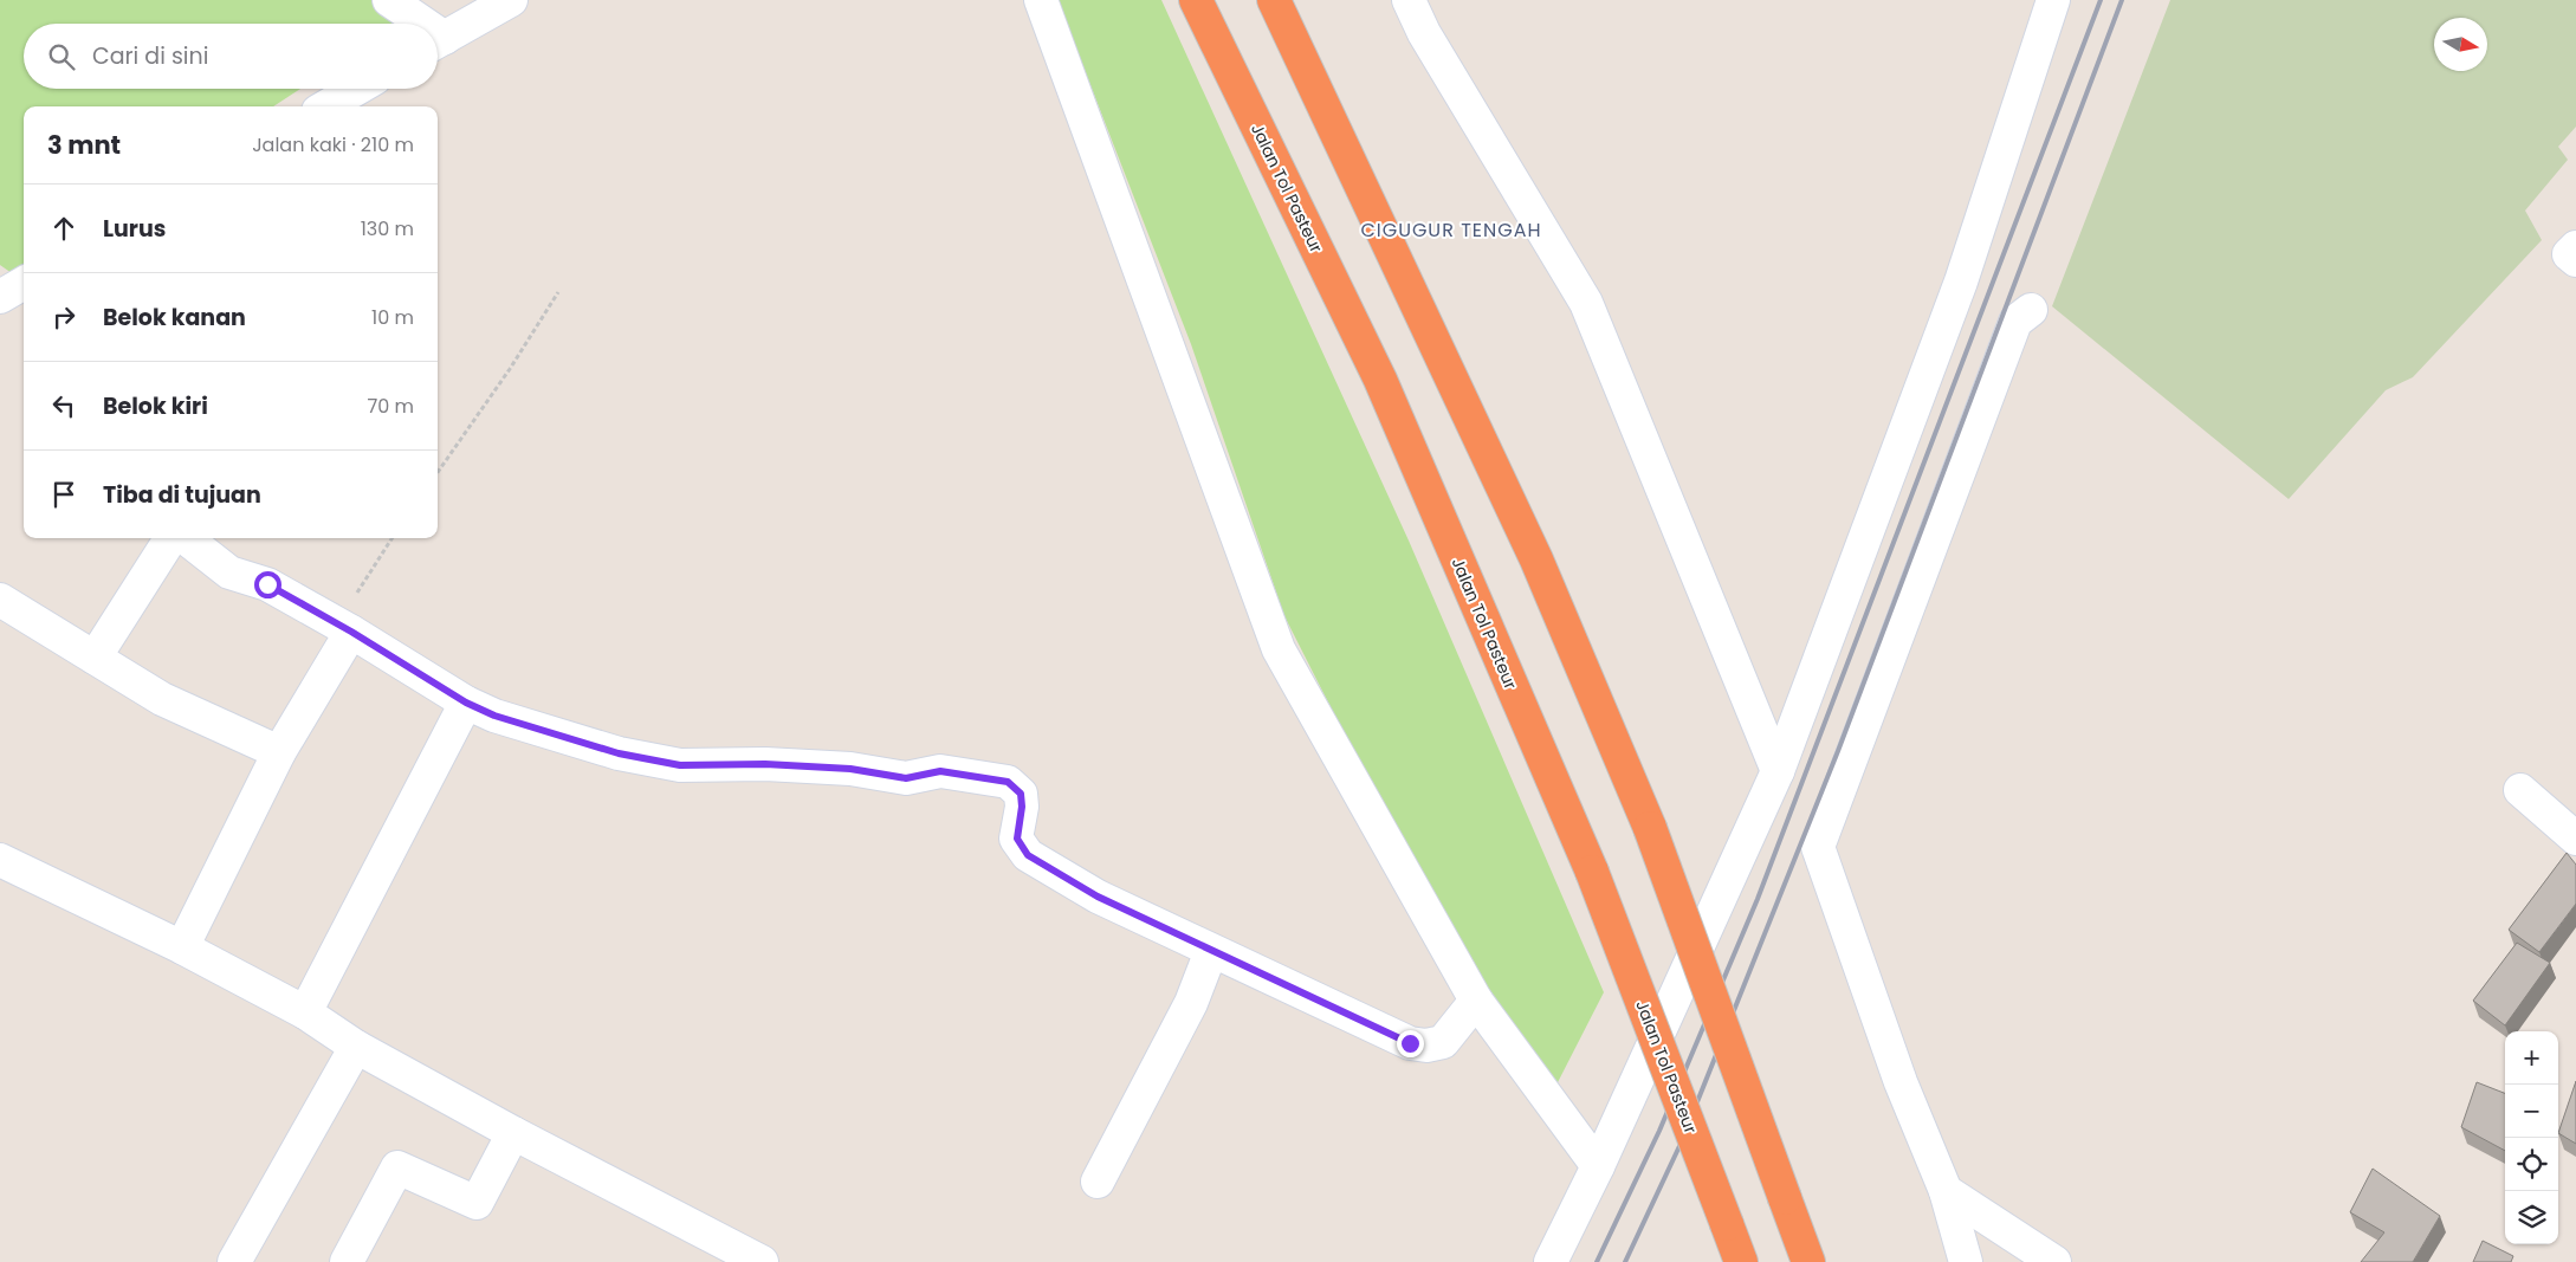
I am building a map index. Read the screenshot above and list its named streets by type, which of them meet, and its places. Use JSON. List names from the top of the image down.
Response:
{
  "streets": {
    "highway": ["Jalan Tol Pasteur"]
  },
  "districts": ["CIGUGUR TENGAH"],
  "north": "right",
  "page": {
    "search": "Cari di sini",
    "heading": ["3 mnt", "Jalan kaki · 210 m"],
    "list": [
      ["Lurus", "130 m"],
      ["Belok kanan", "10 m"],
      ["Belok kiri", "70 m"],
      "Tiba di tujuan"
    ],
    "map_buttons": ["+", "−"]
  }
}
